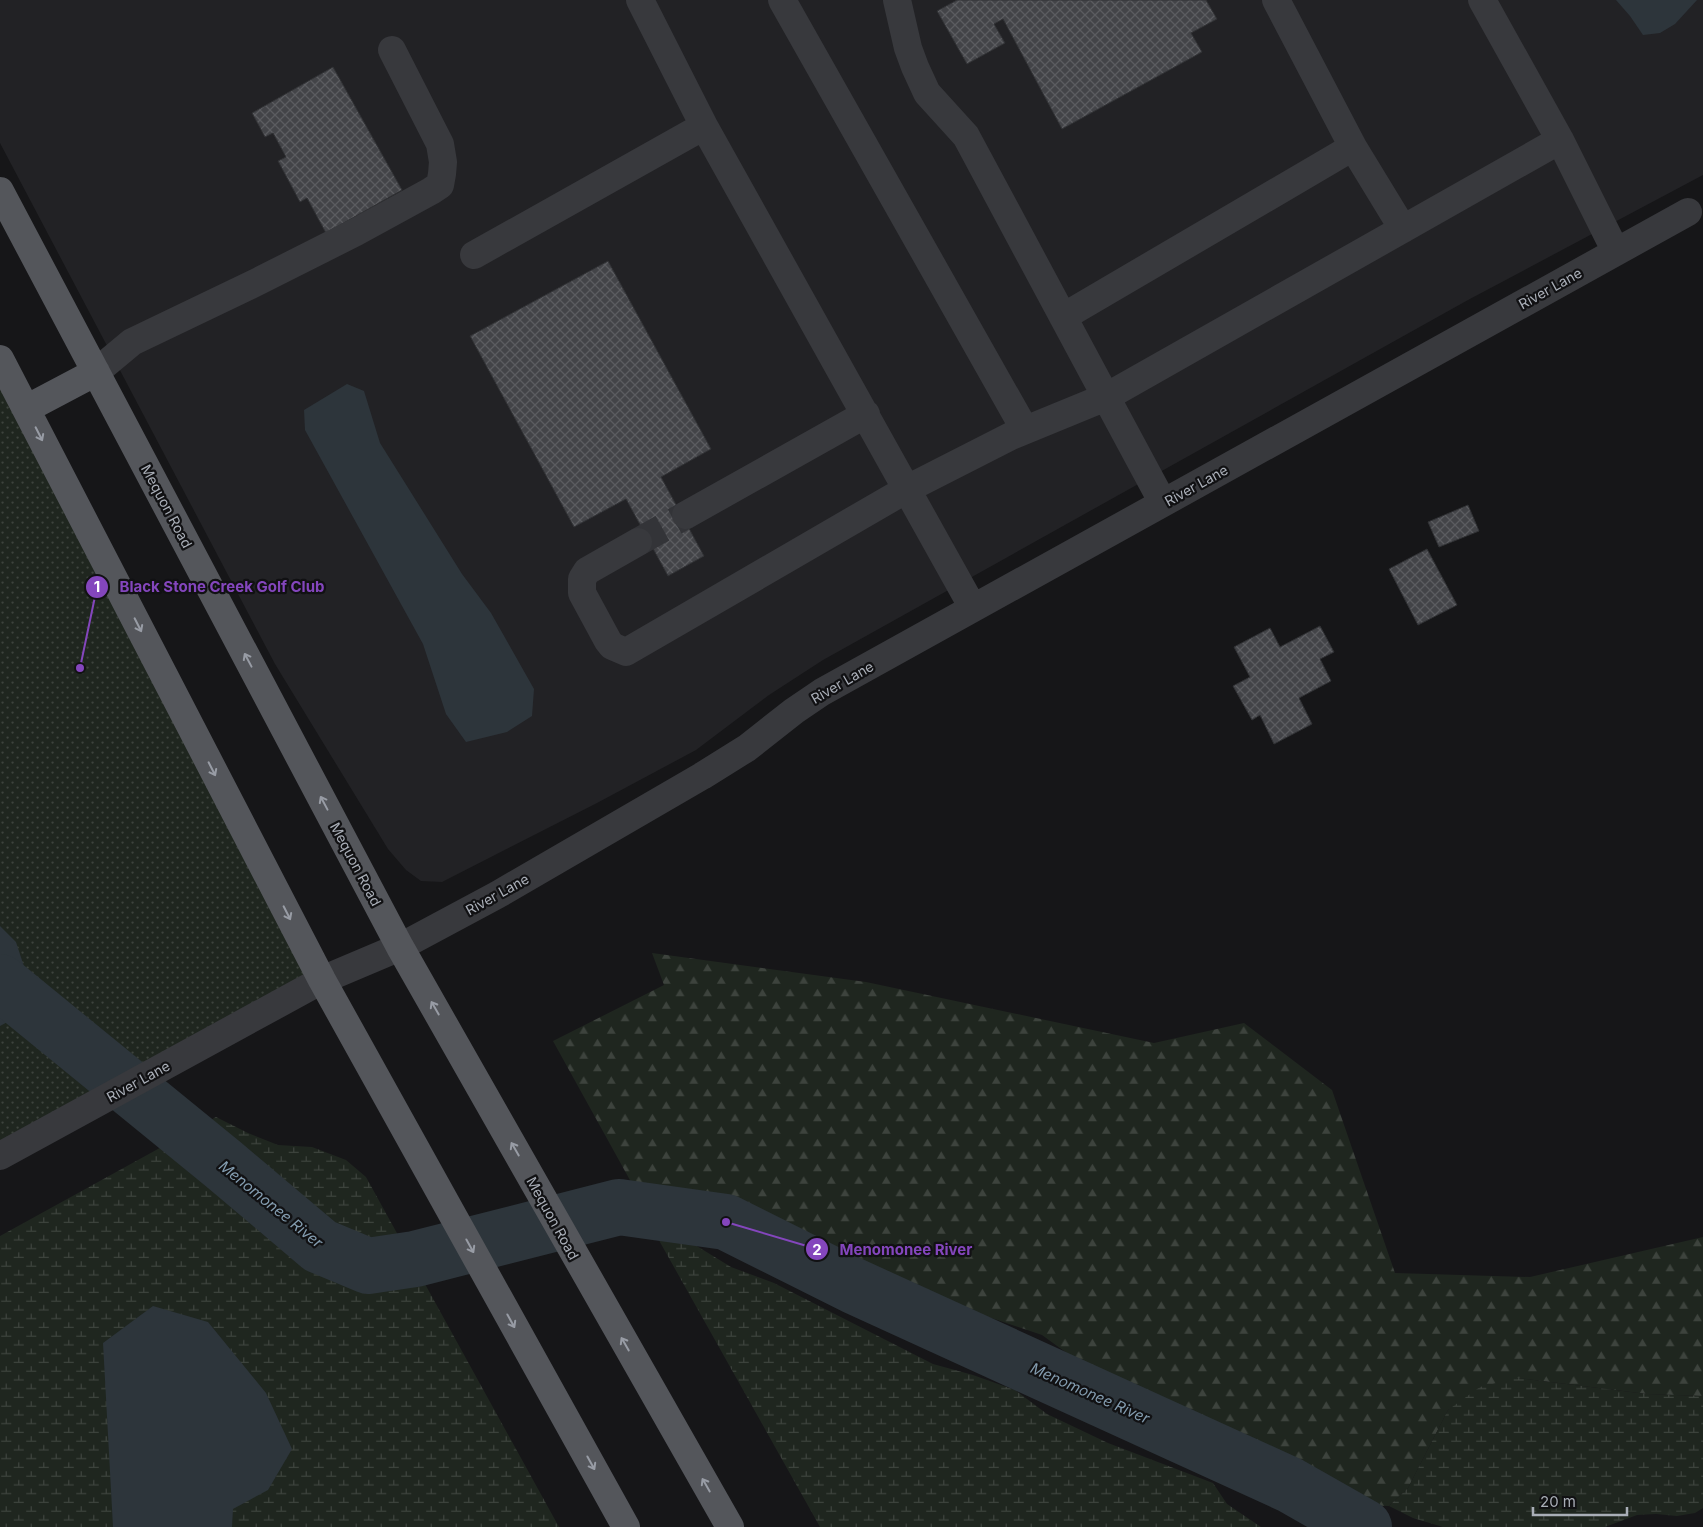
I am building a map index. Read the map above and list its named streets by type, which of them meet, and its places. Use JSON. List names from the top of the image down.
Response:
{
  "streets": {
    "main road": ["Mequon Road"],
    "street": ["River Lane"]
  },
  "crossings": [
    ["River Lane", "Mequon Road"]
  ],
  "water": ["Menomonee River"],
  "places": ["Black Stone Creek Golf Club", "Menomonee River"],
  "scale_bar": "20 m"
}
